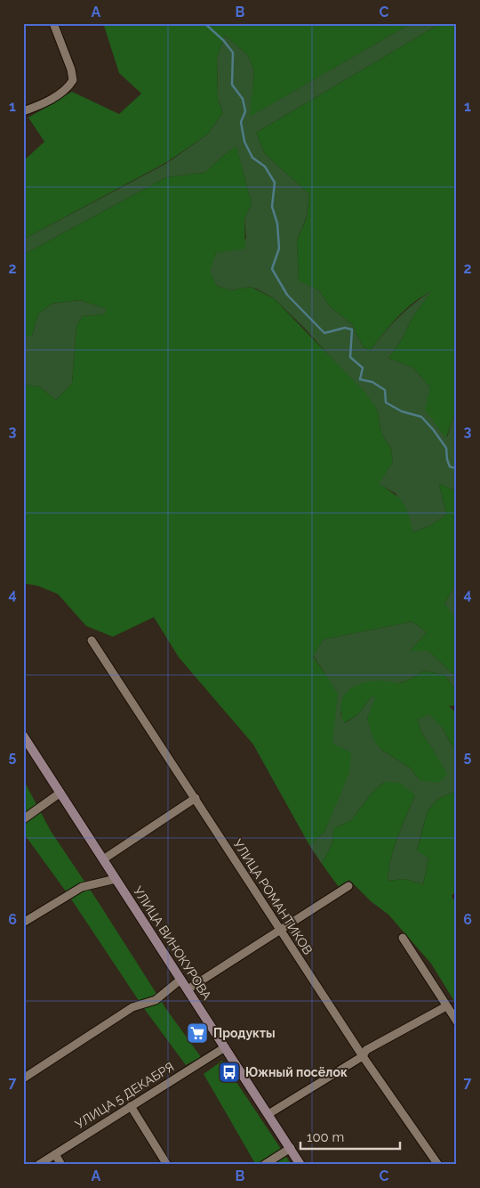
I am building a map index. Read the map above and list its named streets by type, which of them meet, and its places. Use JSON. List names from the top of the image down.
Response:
{
  "streets": {
    "main road": ["УЛИЦА ВИНОКУРОВА"],
    "street": ["УЛИЦА РОМАНТИКОВ", "УЛИЦА 5 ДЕКАБРЯ"]
  },
  "crossings": [
    ["УЛИЦА ВИНОКУРОВА", "УЛИЦА 5 ДЕКАБРЯ"]
  ],
  "places": {
    "supermarket": ["Продукты"],
    "bus stop": ["Южный посёлок"]
  },
  "scale_bar": "100 m",
  "grid": {
    "columns": ["A", "B", "C"],
    "rows": [
      "1",
      "2",
      "3",
      "4",
      "5",
      "6",
      "7"
    ]
  }
}
